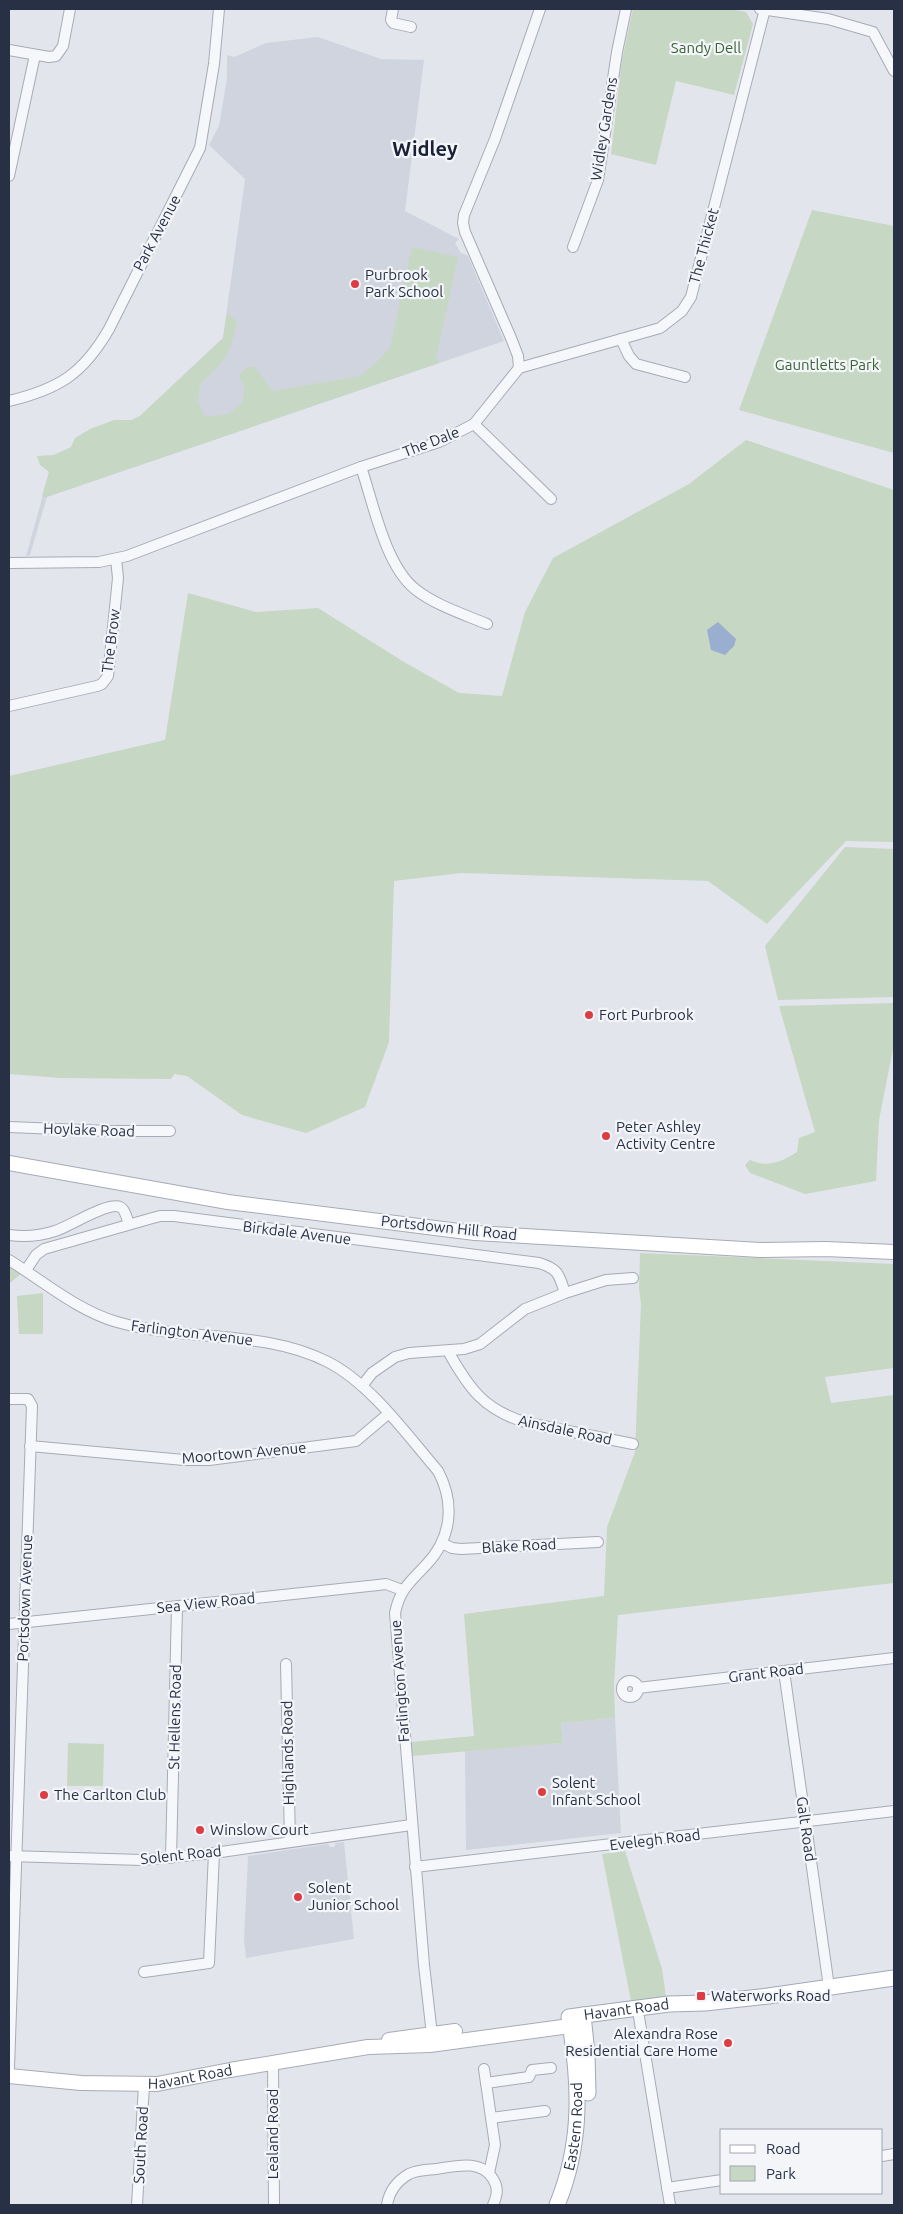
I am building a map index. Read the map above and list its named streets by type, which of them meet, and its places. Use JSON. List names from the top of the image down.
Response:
{
  "streets": {
    "main road": ["Portsdown Hill Road", "Havant Road", "Eastern Road"],
    "street": [
      "Widley Gardens",
      "Park Avenue",
      "The Thicket",
      "The Dale",
      "The Brow",
      "Hoylake Road",
      "Birkdale Avenue",
      "Farlington Avenue",
      "Ainsdale Road",
      "Moortown Avenue",
      "Blake Road",
      "Portsdown Avenue",
      "Sea View Road",
      "Grant Road",
      "St Hellens Road",
      "Highlands Road",
      "Galt Road",
      "Evelegh Road",
      "Solent Road",
      "Lealand Road",
      "South Road"
    ]
  },
  "crossings": [
    ["The Thicket", "The Dale"],
    ["The Dale", "The Brow"],
    ["Birkdale Avenue", "Farlington Avenue"],
    ["Farlington Avenue", "Moortown Avenue"],
    ["Farlington Avenue", "Blake Road"],
    ["Farlington Avenue", "Sea View Road"],
    ["Farlington Avenue", "Evelegh Road"],
    ["Farlington Avenue", "Solent Road"],
    ["Farlington Avenue", "Havant Road"],
    ["Moortown Avenue", "Portsdown Avenue"],
    ["Portsdown Avenue", "Sea View Road"],
    ["Portsdown Avenue", "Solent Road"],
    ["Sea View Road", "St Hellens Road"],
    ["Grant Road", "Galt Road"],
    ["St Hellens Road", "Solent Road"],
    ["Highlands Road", "Solent Road"],
    ["Galt Road", "Evelegh Road"],
    ["Galt Road", "Havant Road"],
    ["Havant Road", "Eastern Road"],
    ["Havant Road", "Lealand Road"],
    ["Havant Road", "South Road"]
  ],
  "districts": ["Widley"],
  "parks": ["Sandy Dell", "Gauntletts Park"],
  "places": {
    "other": [
      "Purbrook Park School",
      "Fort Purbrook",
      "Peter Ashley Activity Centre",
      "Solent Infant School",
      "The Carlton Club",
      "Winslow Court",
      "Solent Junior School",
      "Alexandra Rose Residential Care Home"
    ],
    "transit": ["Waterworks Road"]
  },
  "legend": ["Road", "Park"]
}
